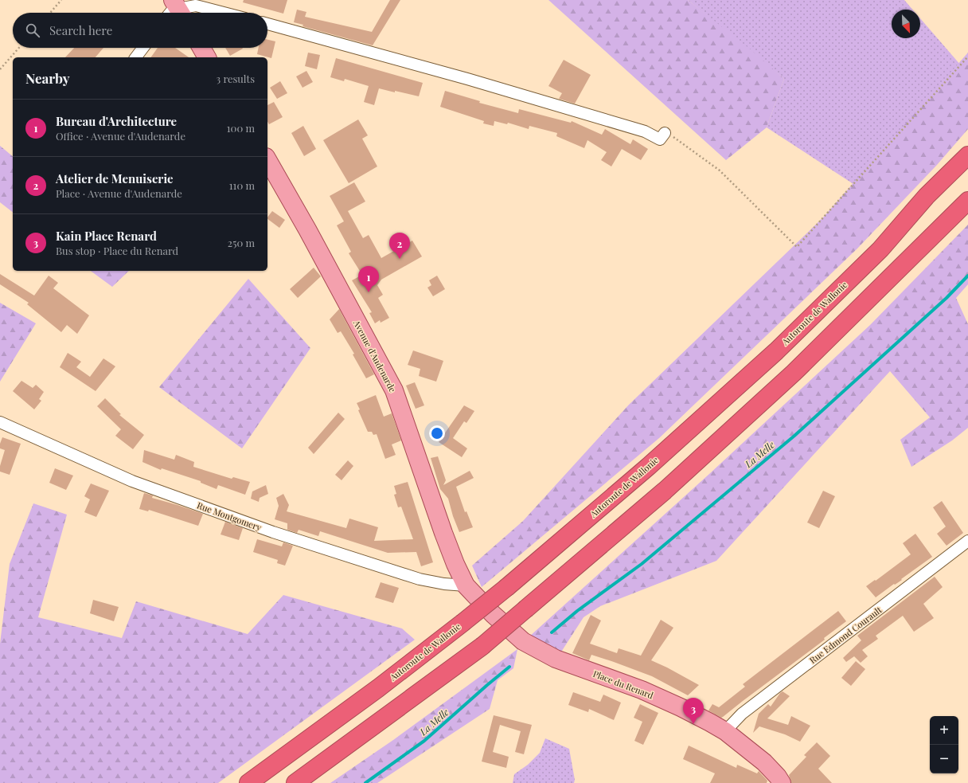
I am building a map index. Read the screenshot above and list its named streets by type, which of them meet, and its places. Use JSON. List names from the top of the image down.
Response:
{
  "streets": {
    "highway": ["Autoroute de Wallonie"],
    "main road": ["Avenue d'Audenarde", "Place du Renard"],
    "street": ["Rue Montgomery", "Rue Edmond Courault"]
  },
  "crossings": [
    ["Avenue d'Audenarde", "Rue Montgomery"],
    ["Avenue d'Audenarde", "Place du Renard"],
    ["Rue Montgomery", "Place du Renard"],
    ["Rue Edmond Courault", "Place du Renard"]
  ],
  "water": ["La Melle"],
  "north": "bottom right",
  "page": {
    "search": "Search here",
    "heading": ["Nearby", "3 results"],
    "list": [
      {
        "mark": "1",
        "name": "Bureau d'Architecture",
        "note": "Office · Avenue d'Audenarde",
        "value": "100 m"
      },
      {
        "mark": "2",
        "name": "Atelier de Menuiserie",
        "note": "Place · Avenue d'Audenarde",
        "value": "110 m"
      },
      {
        "mark": "3",
        "name": "Kain Place Renard",
        "note": "Bus stop · Place du Renard",
        "value": "250 m"
      }
    ],
    "pins": ["2", "1", "3"],
    "map_buttons": ["+", "−"]
  }
}
